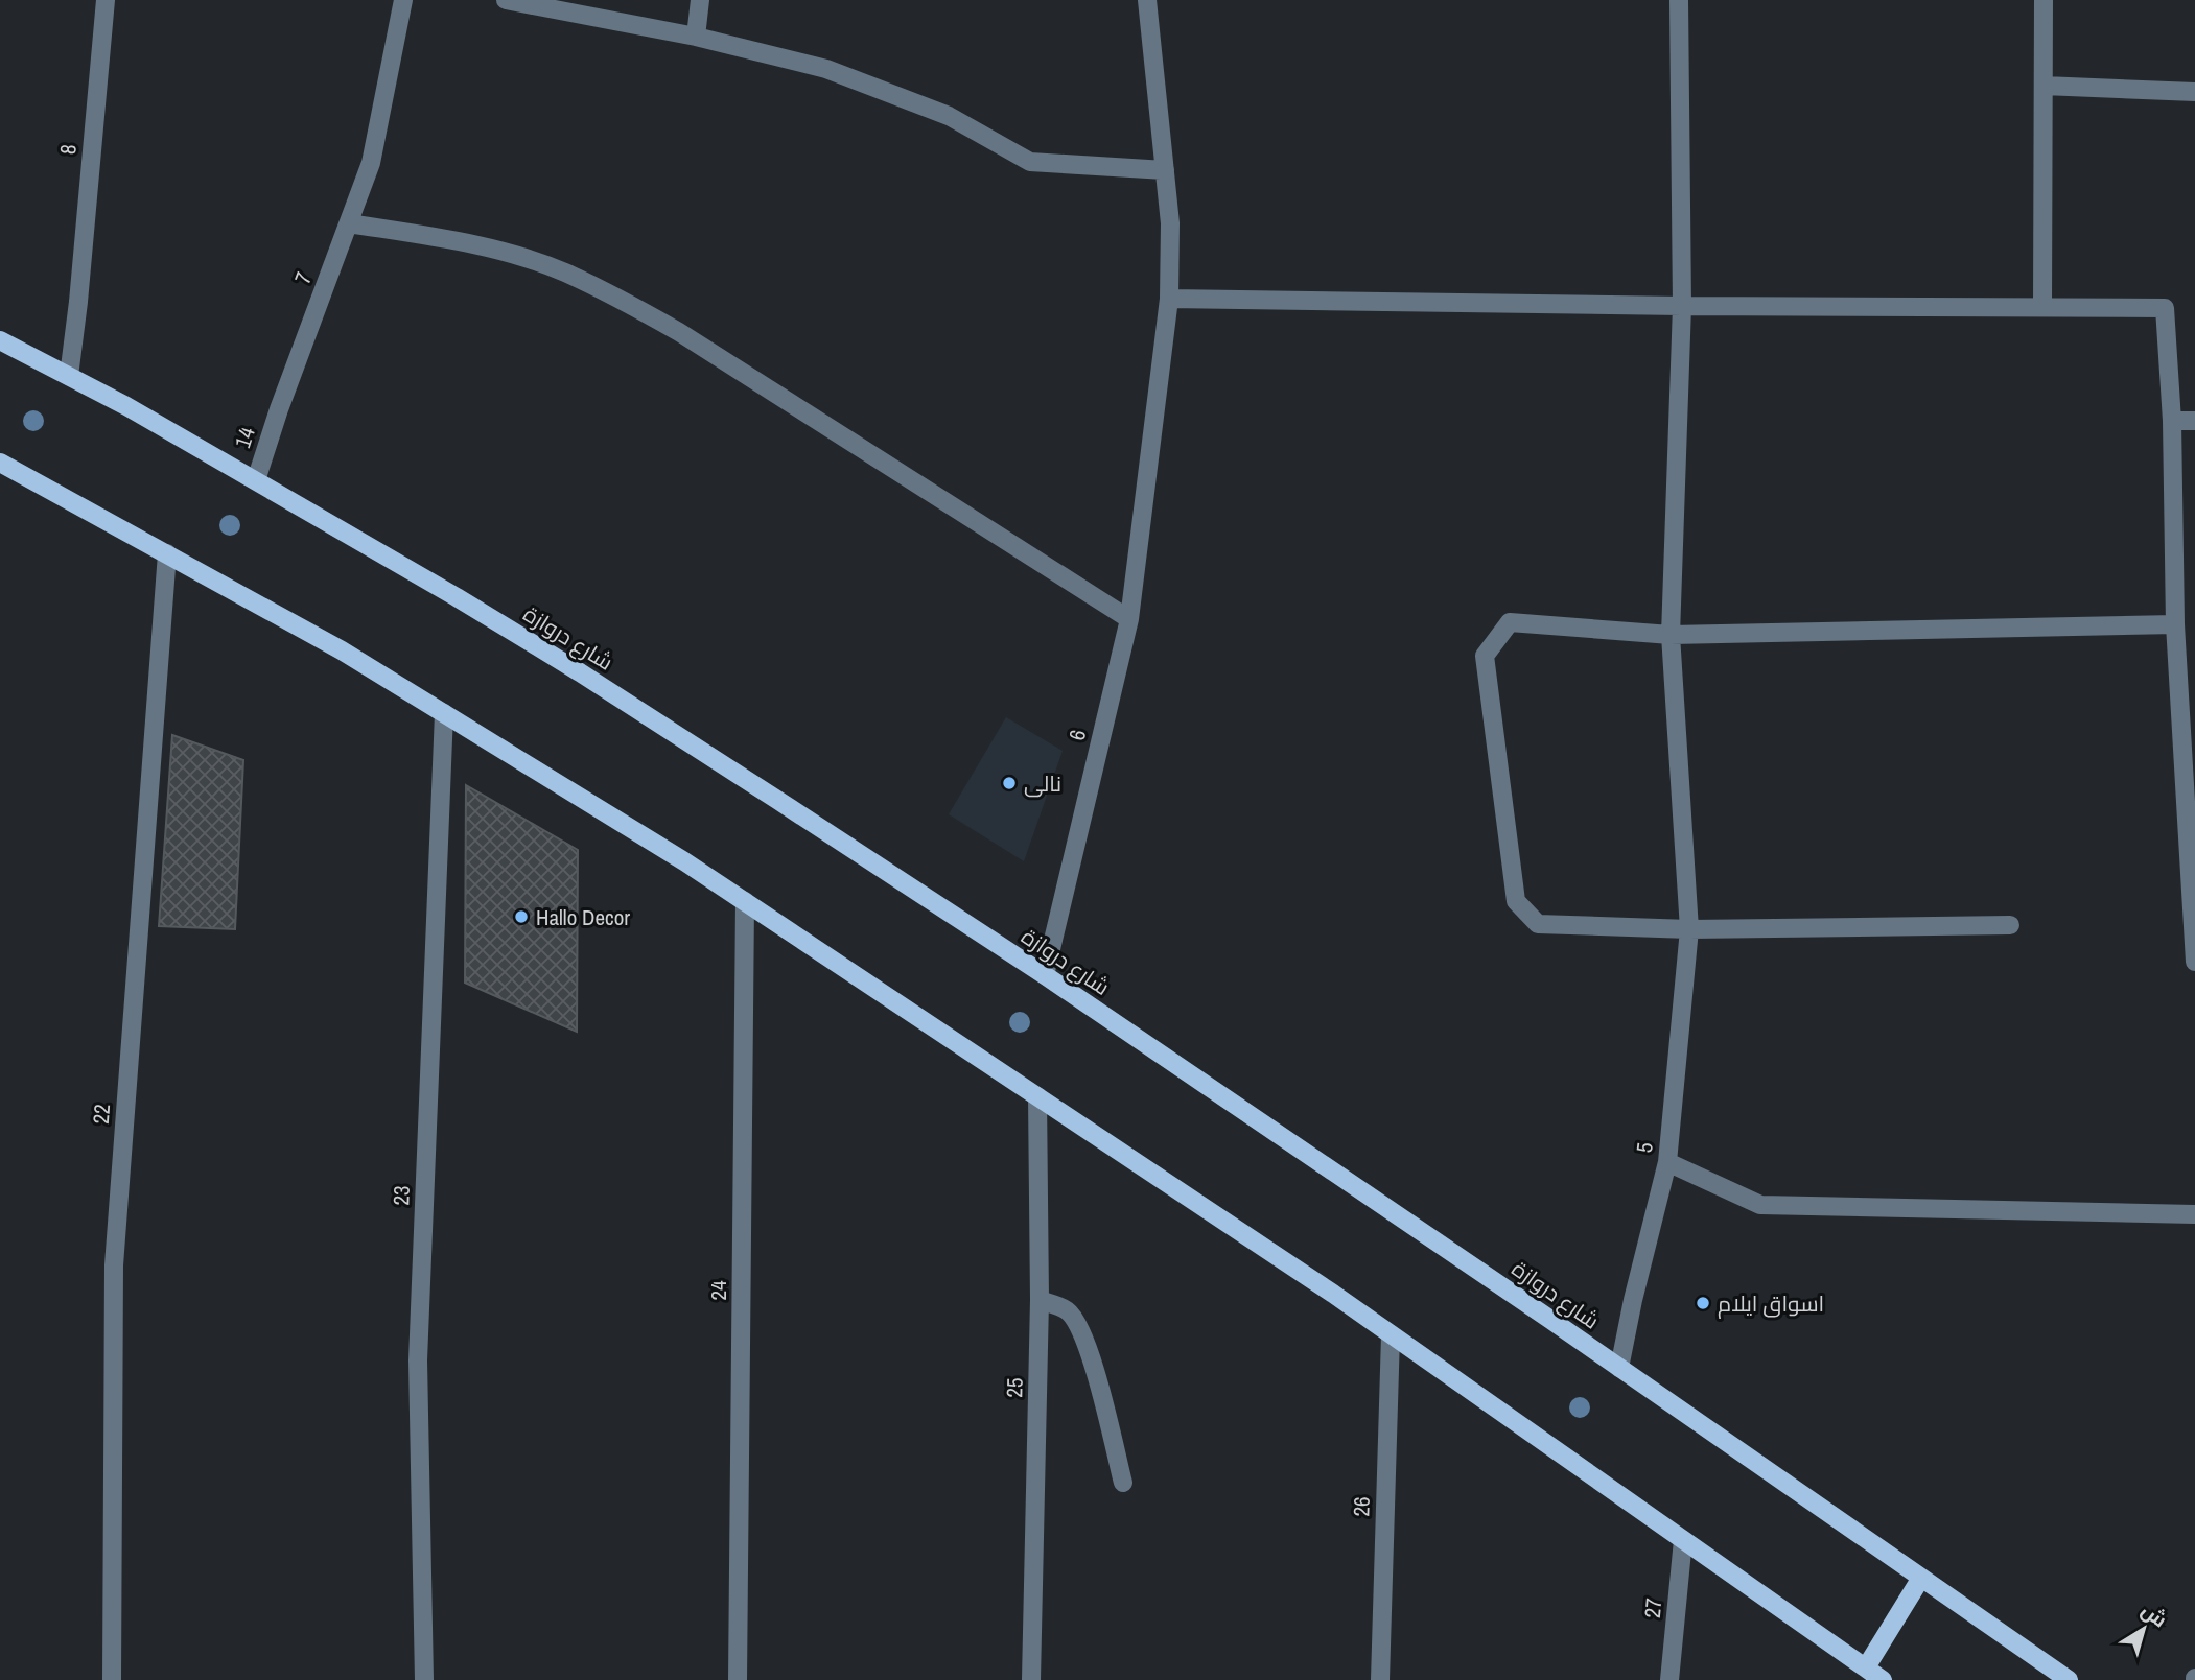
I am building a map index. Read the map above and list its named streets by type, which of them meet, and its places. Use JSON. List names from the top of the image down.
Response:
{
  "streets": {
    "main road": ["شارع دروازة"],
    "street": [
      "8",
      "7",
      "14",
      "6",
      "22",
      "5",
      "23",
      "24",
      "25",
      "26",
      "27"
    ]
  },
  "crossings": [
    ["8", "شارع دروازة"],
    ["7", "14"],
    ["14", "شارع دروازة"],
    ["شارع دروازة", "6"],
    ["شارع دروازة", "5"]
  ],
  "places": ["نالی", "Hallo Decor", "اسواق ایلام"],
  "north": "top right"
}
